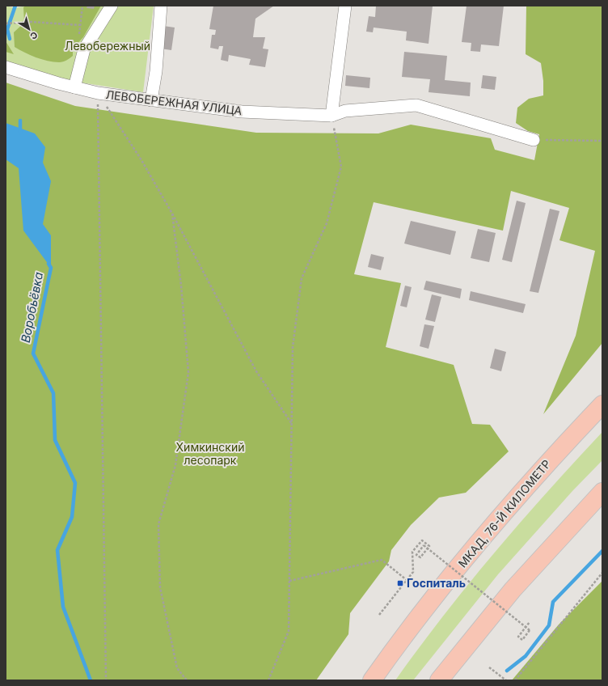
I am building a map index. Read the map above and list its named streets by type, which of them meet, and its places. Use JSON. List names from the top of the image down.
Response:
{
  "streets": {
    "highway": ["МКАД, 76-Й КИЛОМЕТР"],
    "street": ["ЛЕВОБЕРЕЖНАЯ УЛИЦА"]
  },
  "water": ["Воробьёвка"],
  "parks": ["Левобережный", "Химкинский лесопарк"],
  "places": {
    "transit": ["Госпиталь"]
  },
  "north": "bottom right"
}
